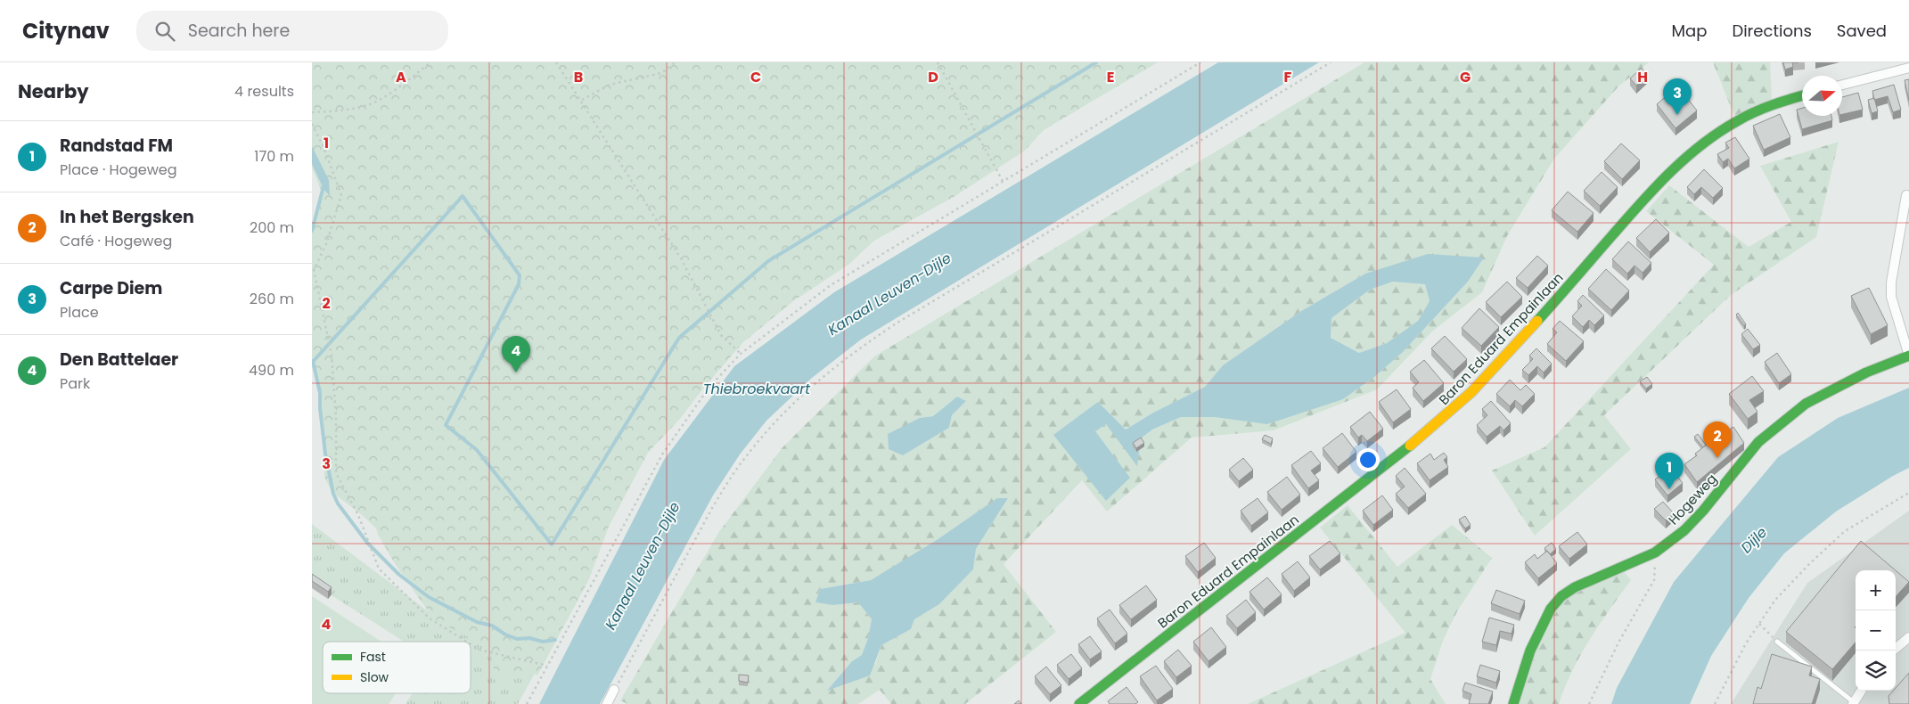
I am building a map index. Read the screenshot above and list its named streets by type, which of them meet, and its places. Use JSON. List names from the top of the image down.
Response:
{
  "streets": {
    "street": ["Baron Eduard Empainlaan", "Hogeweg"]
  },
  "water": ["Kanaal Leuven-Dijle", "Thiebroekvaart", "Dijle"],
  "legend": ["Fast", "Slow"],
  "north": "right",
  "page": {
    "header": "Citynav",
    "search": "Search here",
    "nav": ["Map", "Directions", "Saved"],
    "heading": ["Nearby", "4 results"],
    "pins": [
      "3",
      "4",
      "2",
      "1"
    ],
    "list": [
      {
        "mark": "1",
        "name": "Randstad FM",
        "note": "Place · Hogeweg",
        "value": "170 m"
      },
      {
        "mark": "2",
        "name": "In het Bergsken",
        "note": "Café · Hogeweg",
        "value": "200 m"
      },
      {
        "mark": "3",
        "name": "Carpe Diem",
        "note": "Place",
        "value": "260 m"
      },
      {
        "mark": "4",
        "name": "Den Battelaer",
        "note": "Park",
        "value": "490 m"
      }
    ],
    "map_buttons": ["+", "−"]
  },
  "grid": {
    "columns": [
      "A",
      "B",
      "C",
      "D",
      "E",
      "F",
      "G",
      "H"
    ],
    "rows": [
      "1",
      "2",
      "3",
      "4"
    ]
  }
}
